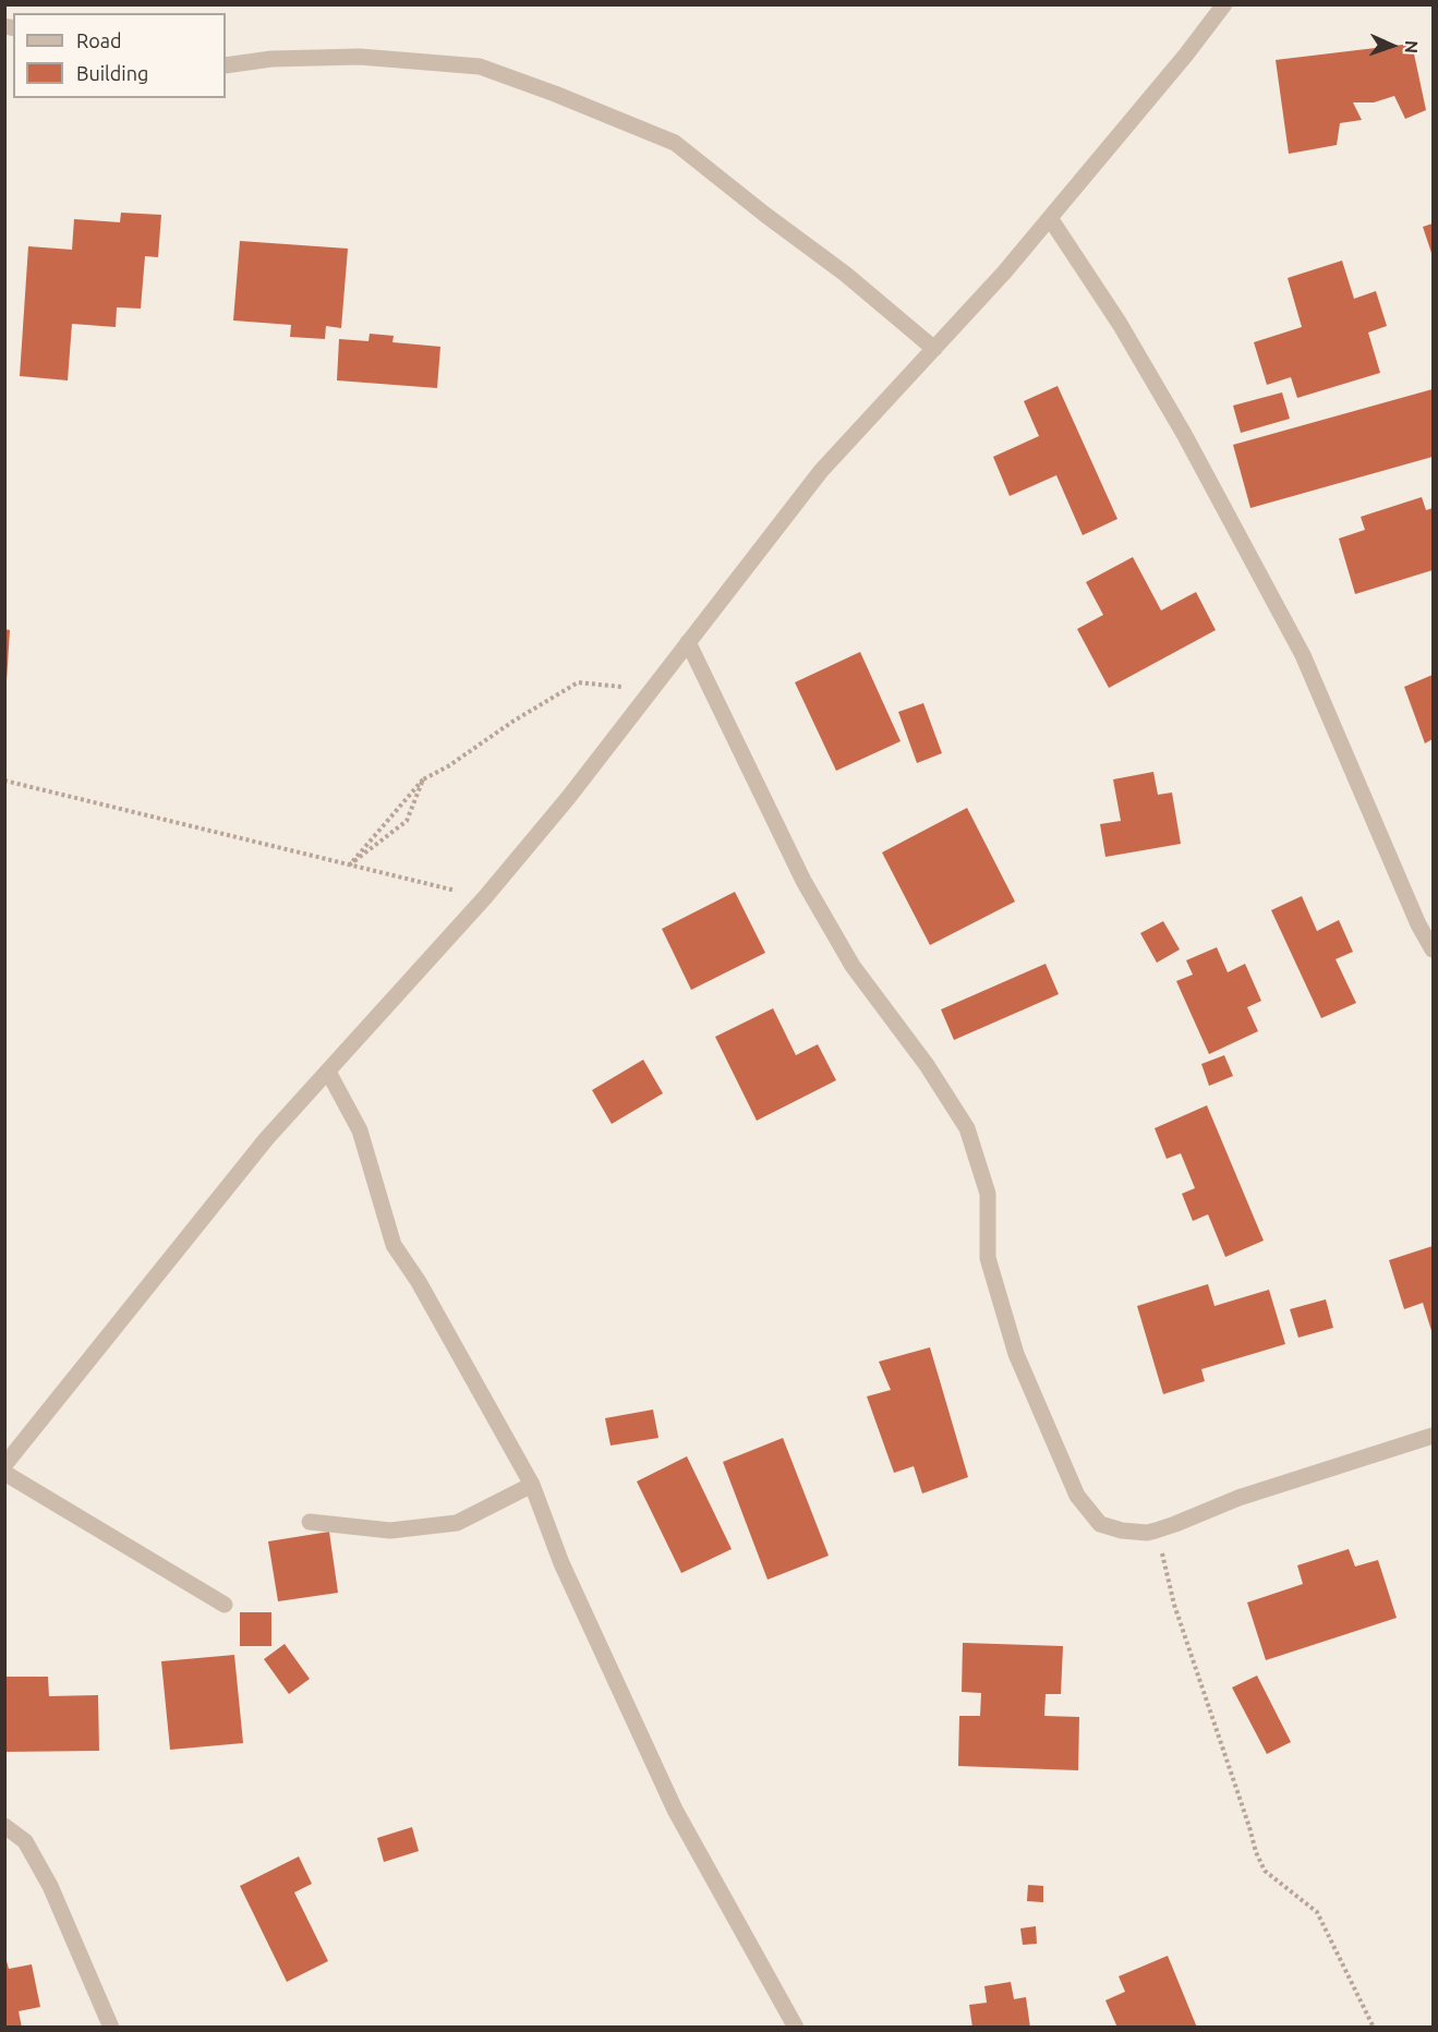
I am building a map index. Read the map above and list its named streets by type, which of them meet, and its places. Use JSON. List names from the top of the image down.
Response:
{
  "legend": ["Road", "Building"],
  "north": "right"
}
